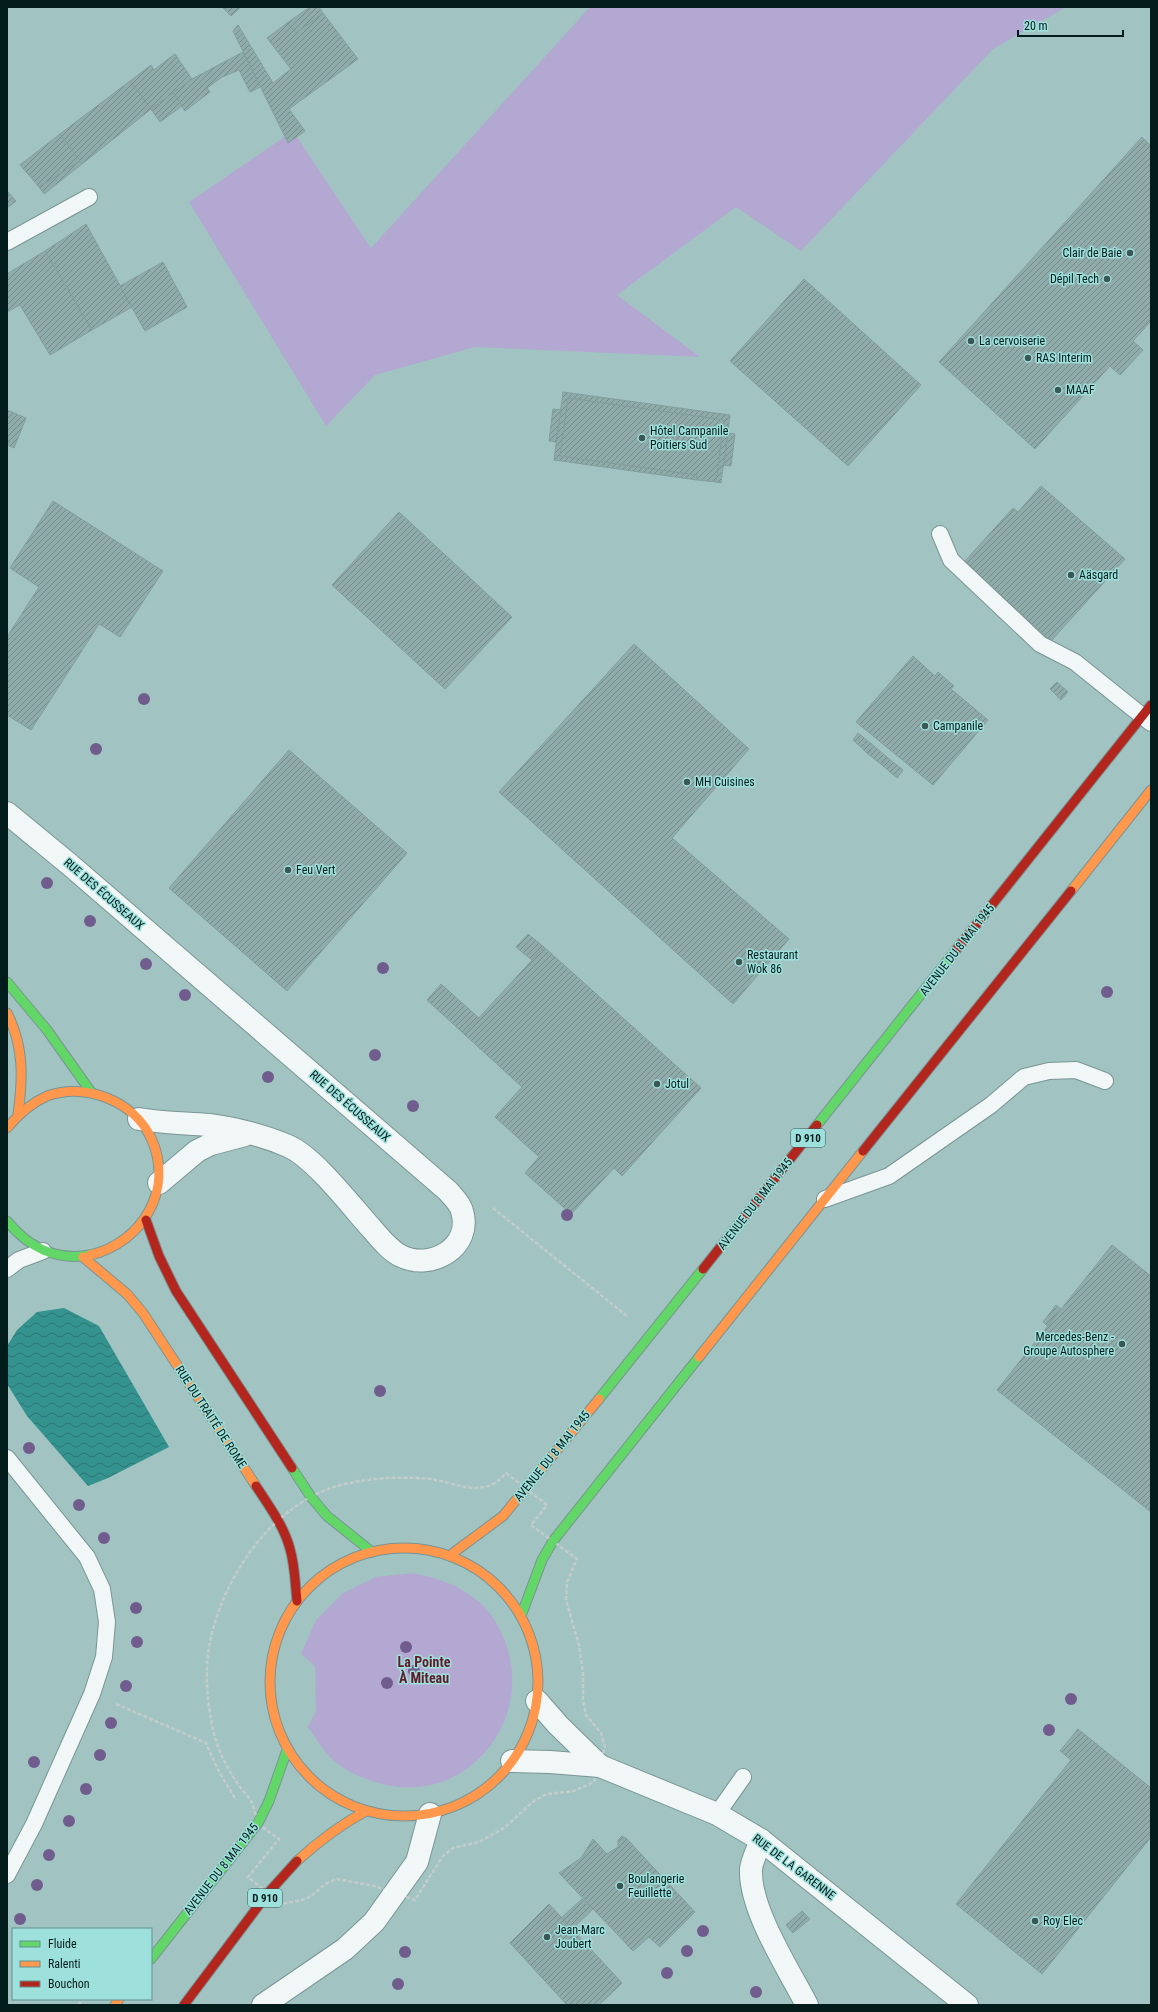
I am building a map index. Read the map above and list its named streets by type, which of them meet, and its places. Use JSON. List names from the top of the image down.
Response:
{
  "streets": {
    "main road": ["AVENUE DU 8 MAI 1945", "D 910", "RUE DU TRAITÉ DE ROME"],
    "street": ["RUE DES ÉCUSSEAUX", "RUE DE LA GARENNE"]
  },
  "districts": ["La Pointe À Miteau"],
  "places": [
    "Clair de Baie",
    "Dépil Tech",
    "La cervoiserie",
    "RAS Interim",
    "MAAF",
    "Hôtel Campanile Poitiers Sud",
    "Aäsgard",
    "Campanile",
    "MH Cuisines",
    "Feu Vert",
    "Restaurant Wok 86",
    "Jotul",
    "Mercedes-Benz - Groupe Autosphere",
    "Boulangerie Feuillette",
    "Roy Elec",
    "Jean-Marc Joubert"
  ],
  "legend": ["Fluide", "Ralenti", "Bouchon"],
  "scale_bar": "20 m"
}
